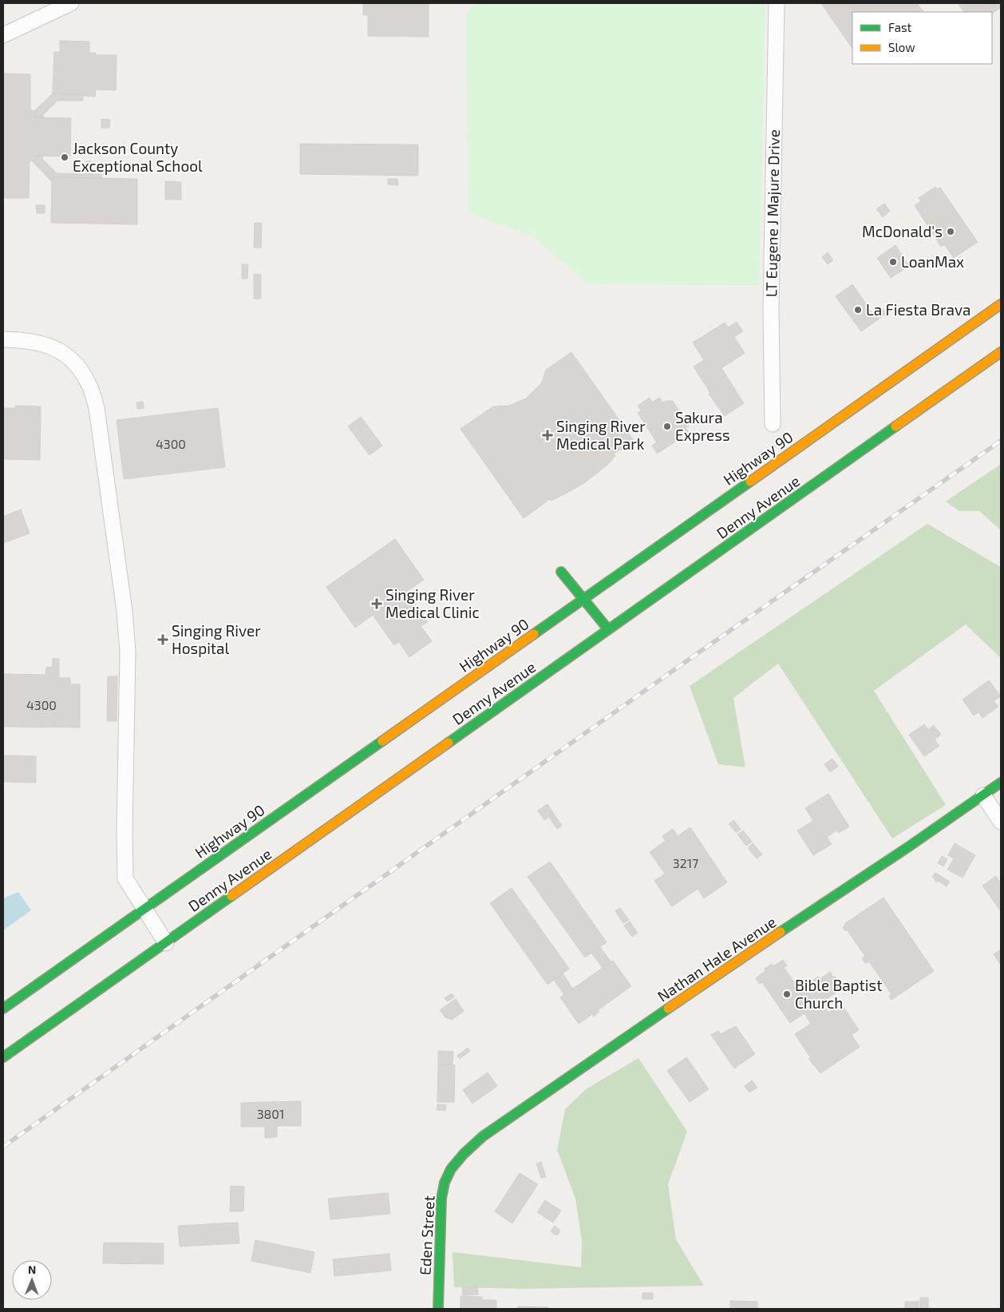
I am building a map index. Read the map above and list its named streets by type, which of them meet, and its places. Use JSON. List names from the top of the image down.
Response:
{
  "streets": {
    "main road": [
      "Highway 90",
      "Denny Avenue",
      "Nathan Hale Avenue",
      "Eden Street"
    ],
    "street": ["LT Eugene J Majure Drive"]
  },
  "crossings": [
    ["Nathan Hale Avenue", "Eden Street"]
  ],
  "places": {
    "other": [
      "Jackson County Exceptional School",
      "McDonald's",
      "LoanMax",
      "La Fiesta Brava",
      "Sakura Express",
      "Bible Baptist Church"
    ],
    "health": ["Singing River Medical Park", "Singing River Medical Clinic", "Singing River Hospital"]
  },
  "house_numbers": [
    "4300",
    "4300",
    "3217",
    "3801"
  ],
  "legend": ["Fast", "Slow"],
  "north": "top"
}
